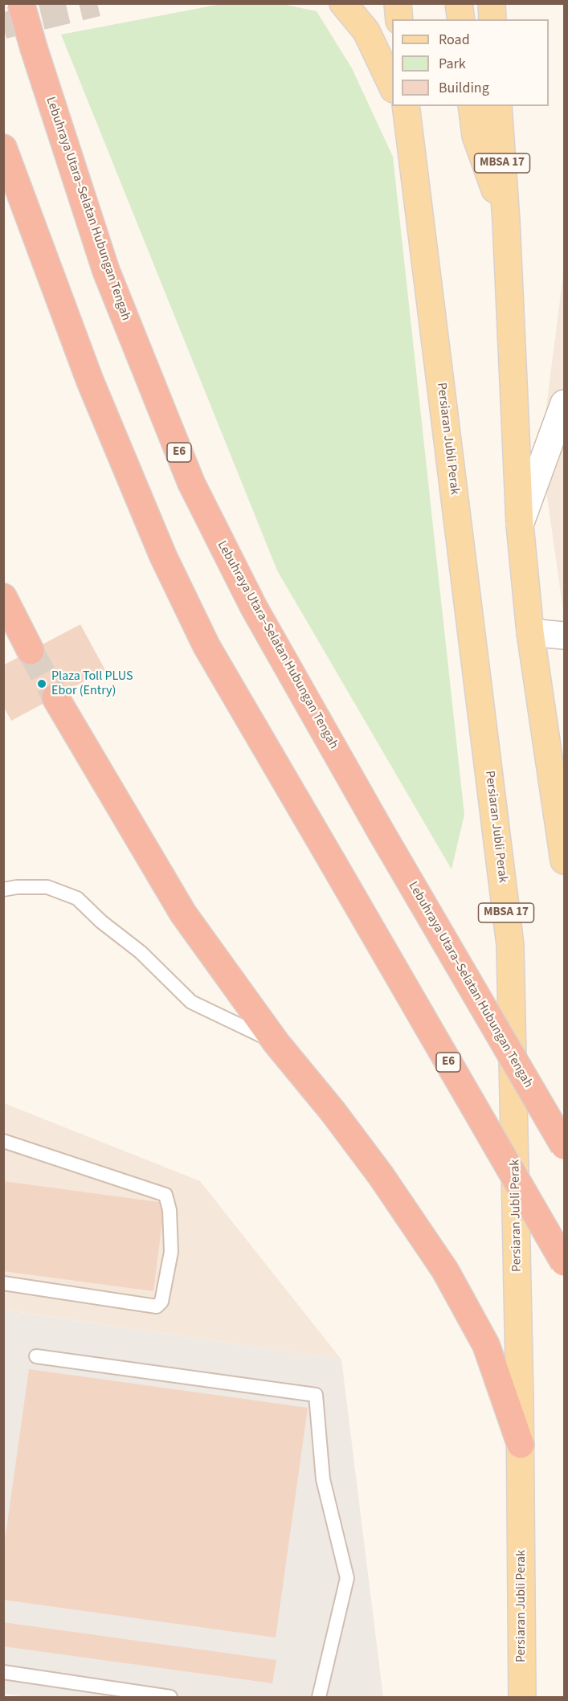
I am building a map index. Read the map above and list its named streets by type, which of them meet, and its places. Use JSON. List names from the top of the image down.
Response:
{
  "streets": {
    "highway": ["Lebuhraya Utara–Selatan Hubungan Tengah", "E6"],
    "main road": ["MBSA 17", "Persiaran Jubli Perak"]
  },
  "places": ["Plaza Toll PLUS Ebor (Entry)"],
  "legend": ["Road", "Park", "Building"]
}
